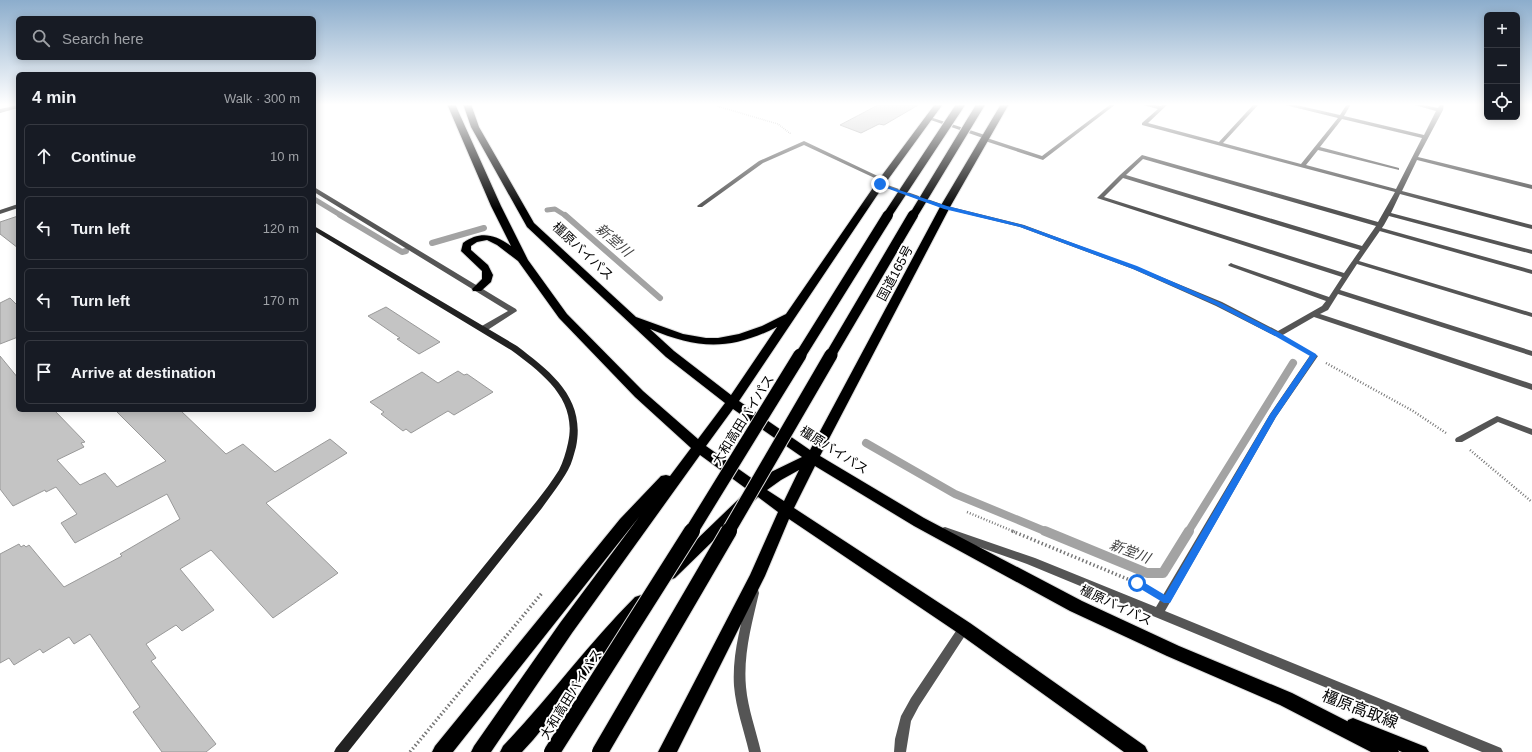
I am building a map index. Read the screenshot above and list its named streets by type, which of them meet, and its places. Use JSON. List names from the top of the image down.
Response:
{
  "streets": {
    "highway": ["橿原バイパス", "国道165号", "大和高田バイパス"],
    "main road": ["橿原高取線"]
  },
  "crossings": [
    ["橿原バイパス", "国道165号"],
    ["橿原バイパス", "橿原高取線"]
  ],
  "water": ["新堂川"],
  "page": {
    "map_buttons": ["+", "−"],
    "search": "Search here",
    "heading": ["4 min", "Walk · 300 m"],
    "list": [
      ["Continue", "10 m"],
      ["Turn left", "120 m"],
      ["Turn left", "170 m"],
      "Arrive at destination"
    ]
  }
}
